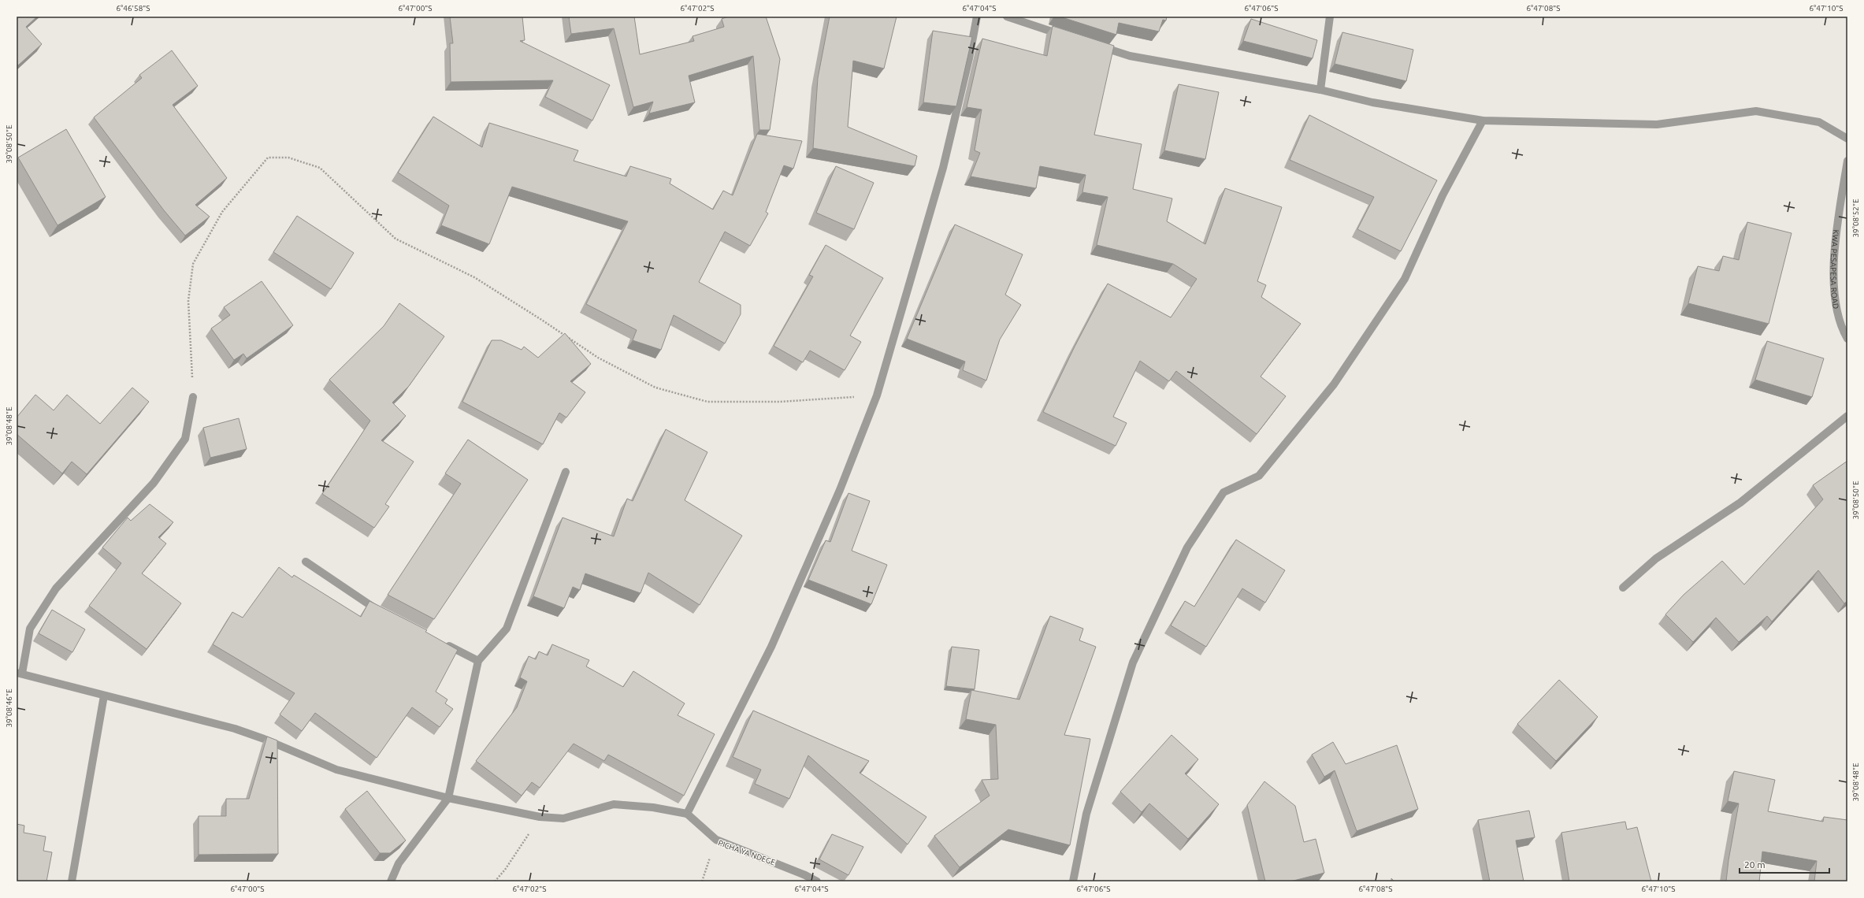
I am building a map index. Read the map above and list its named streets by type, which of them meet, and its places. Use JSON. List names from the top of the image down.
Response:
{
  "streets": {
    "street": ["KWA PESAPESA ROAD", "PICHA YA NDEGE"]
  },
  "scale_bar": "20 m",
  "coordinates": [
    "6°46'58\"S",
    "6°47'00\"S",
    "6°47'02\"S",
    "6°47'04\"S",
    "6°47'06\"S",
    "6°47'08\"S",
    "6°47'10\"S",
    "39°08'50\"E",
    "39°08'52\"E",
    "39°08'48\"E",
    "39°08'46\"E"
  ]
}
